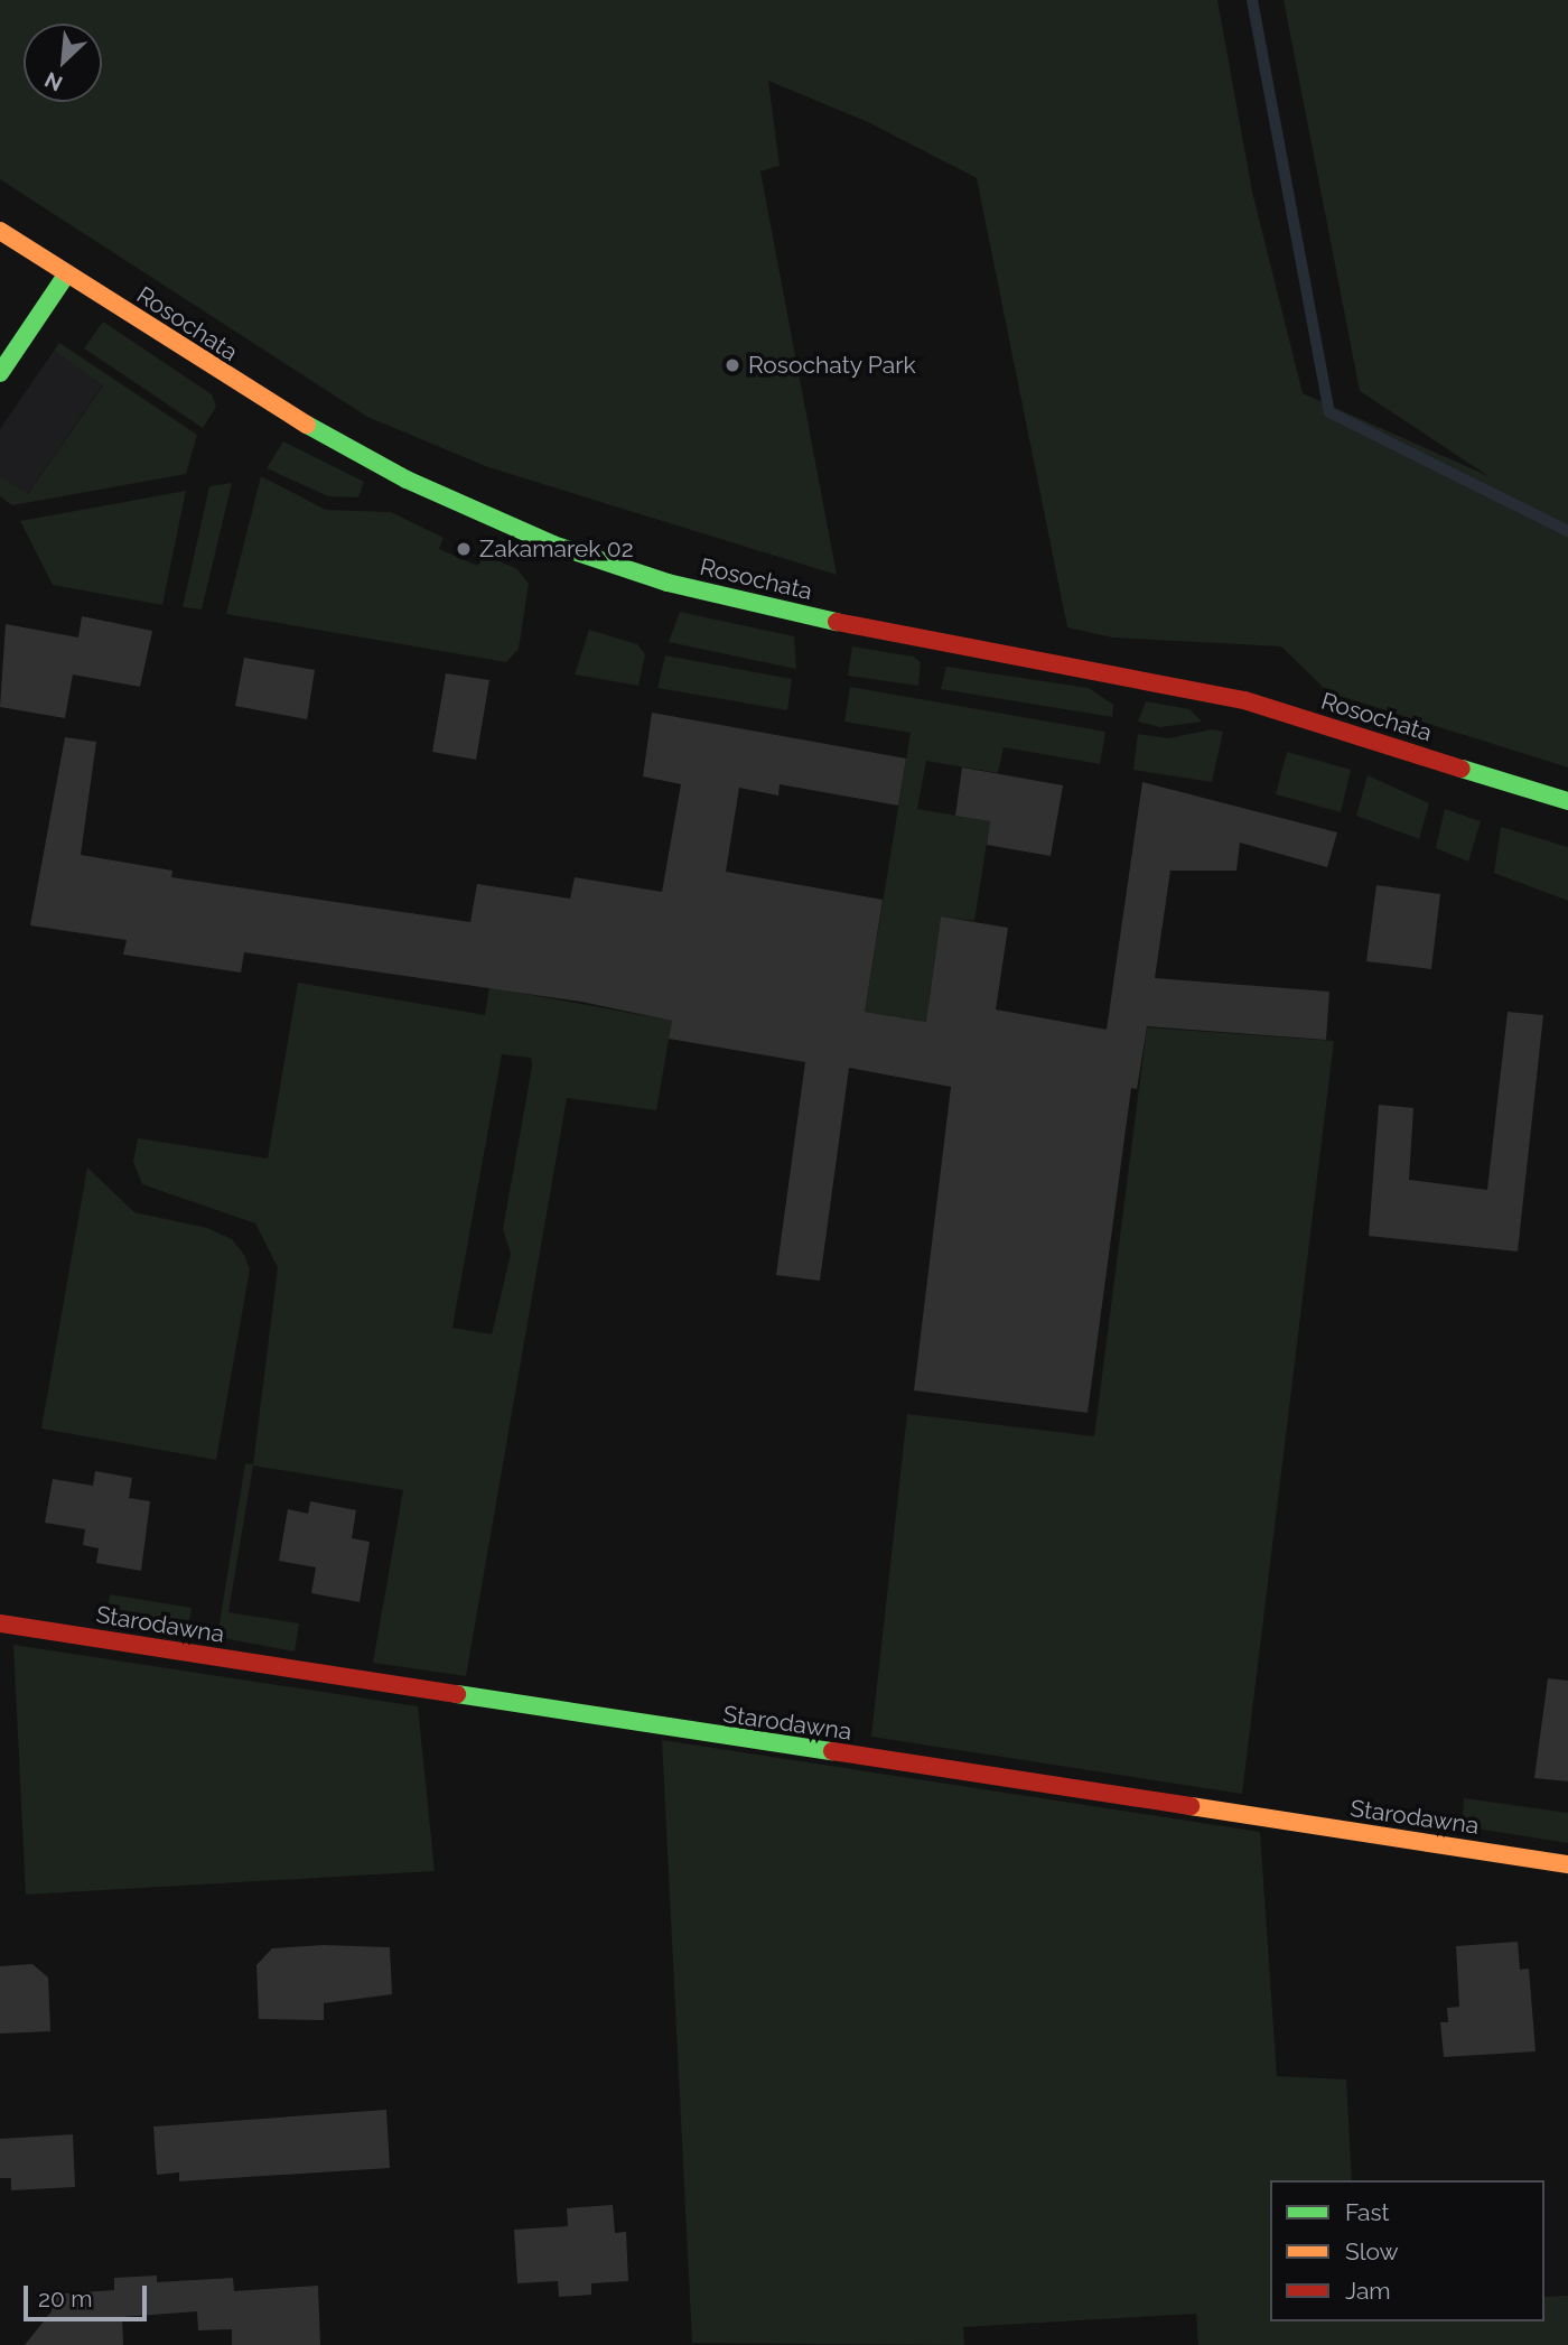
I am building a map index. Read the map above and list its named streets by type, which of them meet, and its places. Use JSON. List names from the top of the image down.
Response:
{
  "streets": {
    "street": ["Rosochata", "Starodawna"]
  },
  "places": ["Rosochaty Park", "Zakamarek 02"],
  "legend": ["Fast", "Slow", "Jam"],
  "scale_bar": "20 m",
  "north": "bottom left"
}
